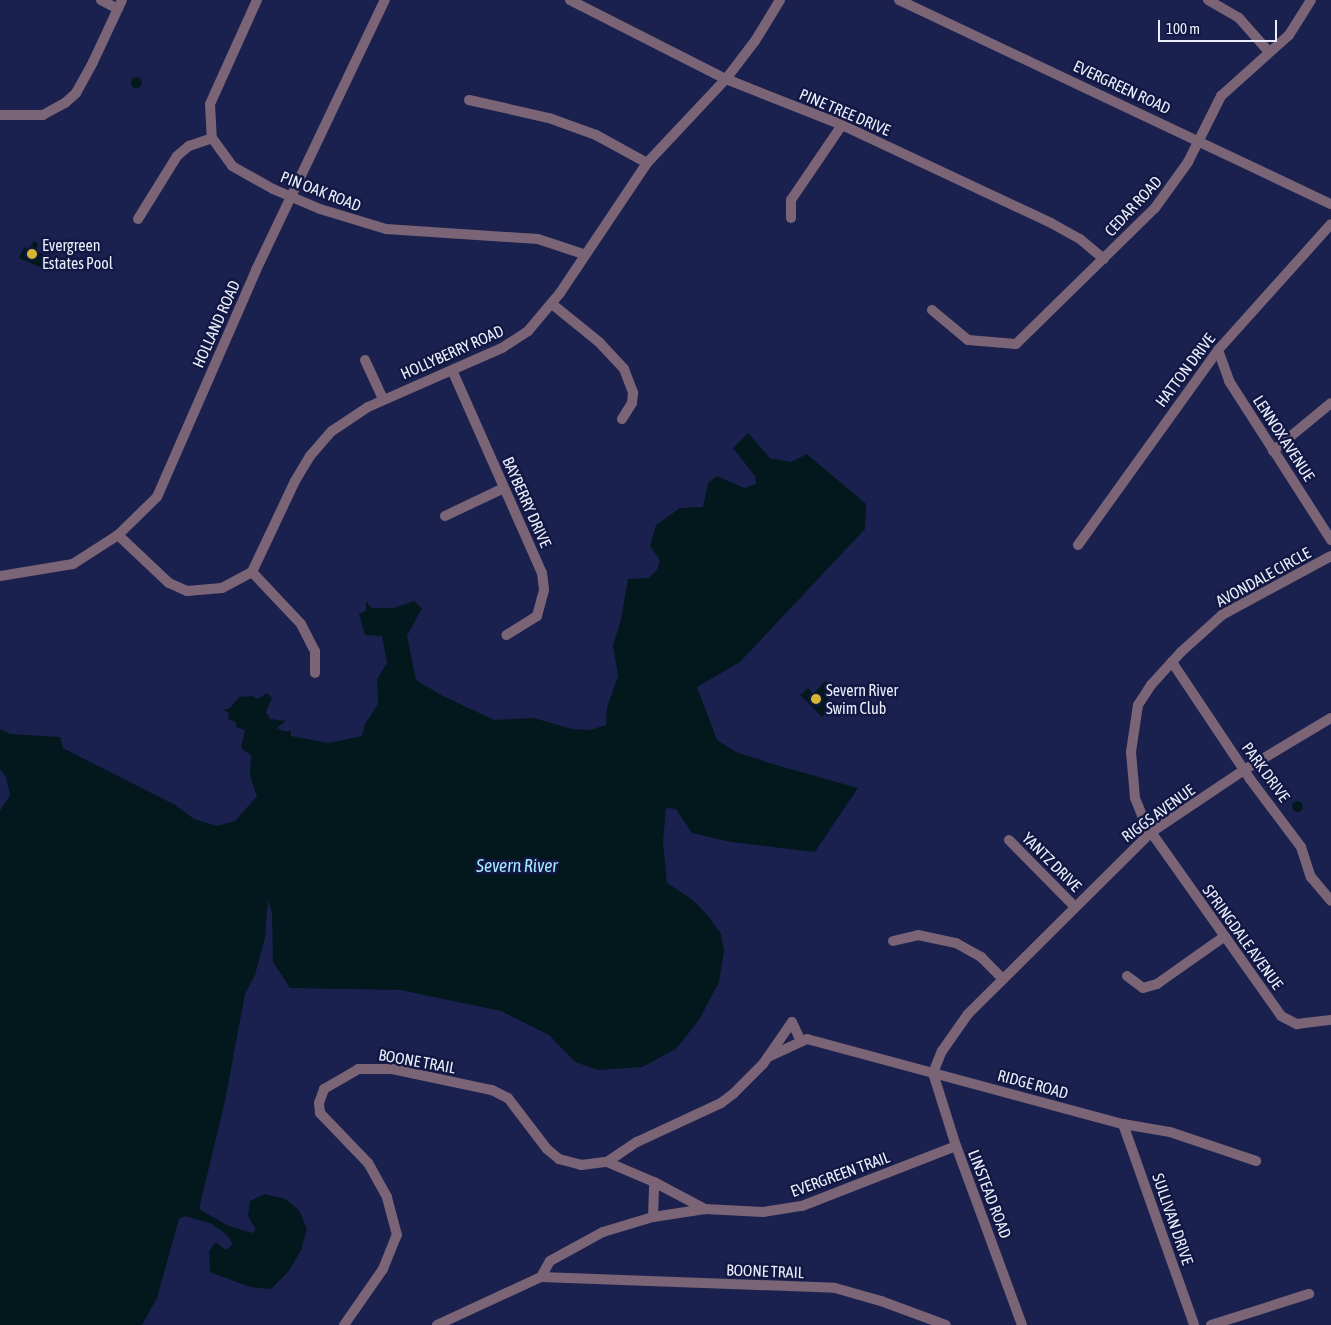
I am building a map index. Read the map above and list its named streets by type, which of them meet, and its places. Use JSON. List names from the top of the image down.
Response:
{
  "streets": {
    "street": [
      "EVERGREEN ROAD",
      "PINE TREE DRIVE",
      "PIN OAK ROAD",
      "CEDAR ROAD",
      "HOLLAND ROAD",
      "HOLLYBERRY ROAD",
      "HATTON DRIVE",
      "LENNOX AVENUE",
      "BAYBERRY DRIVE",
      "AVONDALE CIRCLE",
      "PARK DRIVE",
      "RIGGS AVENUE",
      "YANTZ DRIVE",
      "SPRINGDALE AVENUE",
      "BOONE TRAIL",
      "RIDGE ROAD",
      "EVERGREEN TRAIL",
      "LINSTEAD ROAD",
      "SULLIVAN DRIVE"
    ]
  },
  "crossings": [
    ["EVERGREEN ROAD", "CEDAR ROAD"],
    ["PINE TREE DRIVE", "CEDAR ROAD"],
    ["PINE TREE DRIVE", "HOLLYBERRY ROAD"],
    ["PIN OAK ROAD", "HOLLAND ROAD"],
    ["PIN OAK ROAD", "HOLLYBERRY ROAD"],
    ["HOLLYBERRY ROAD", "BAYBERRY DRIVE"],
    ["HATTON DRIVE", "LENNOX AVENUE"],
    ["AVONDALE CIRCLE", "PARK DRIVE"],
    ["AVONDALE CIRCLE", "RIGGS AVENUE"],
    ["AVONDALE CIRCLE", "SPRINGDALE AVENUE"],
    ["PARK DRIVE", "RIGGS AVENUE"],
    ["RIGGS AVENUE", "YANTZ DRIVE"],
    ["RIGGS AVENUE", "SPRINGDALE AVENUE"],
    ["RIGGS AVENUE", "RIDGE ROAD"],
    ["RIGGS AVENUE", "LINSTEAD ROAD"],
    ["BOONE TRAIL", "RIDGE ROAD"],
    ["BOONE TRAIL", "EVERGREEN TRAIL"],
    ["RIDGE ROAD", "LINSTEAD ROAD"],
    ["RIDGE ROAD", "SULLIVAN DRIVE"],
    ["EVERGREEN TRAIL", "LINSTEAD ROAD"]
  ],
  "water": ["Severn River"],
  "places": ["Evergreen Estates Pool", "Severn River Swim Club"],
  "scale_bar": "100 m"
}
